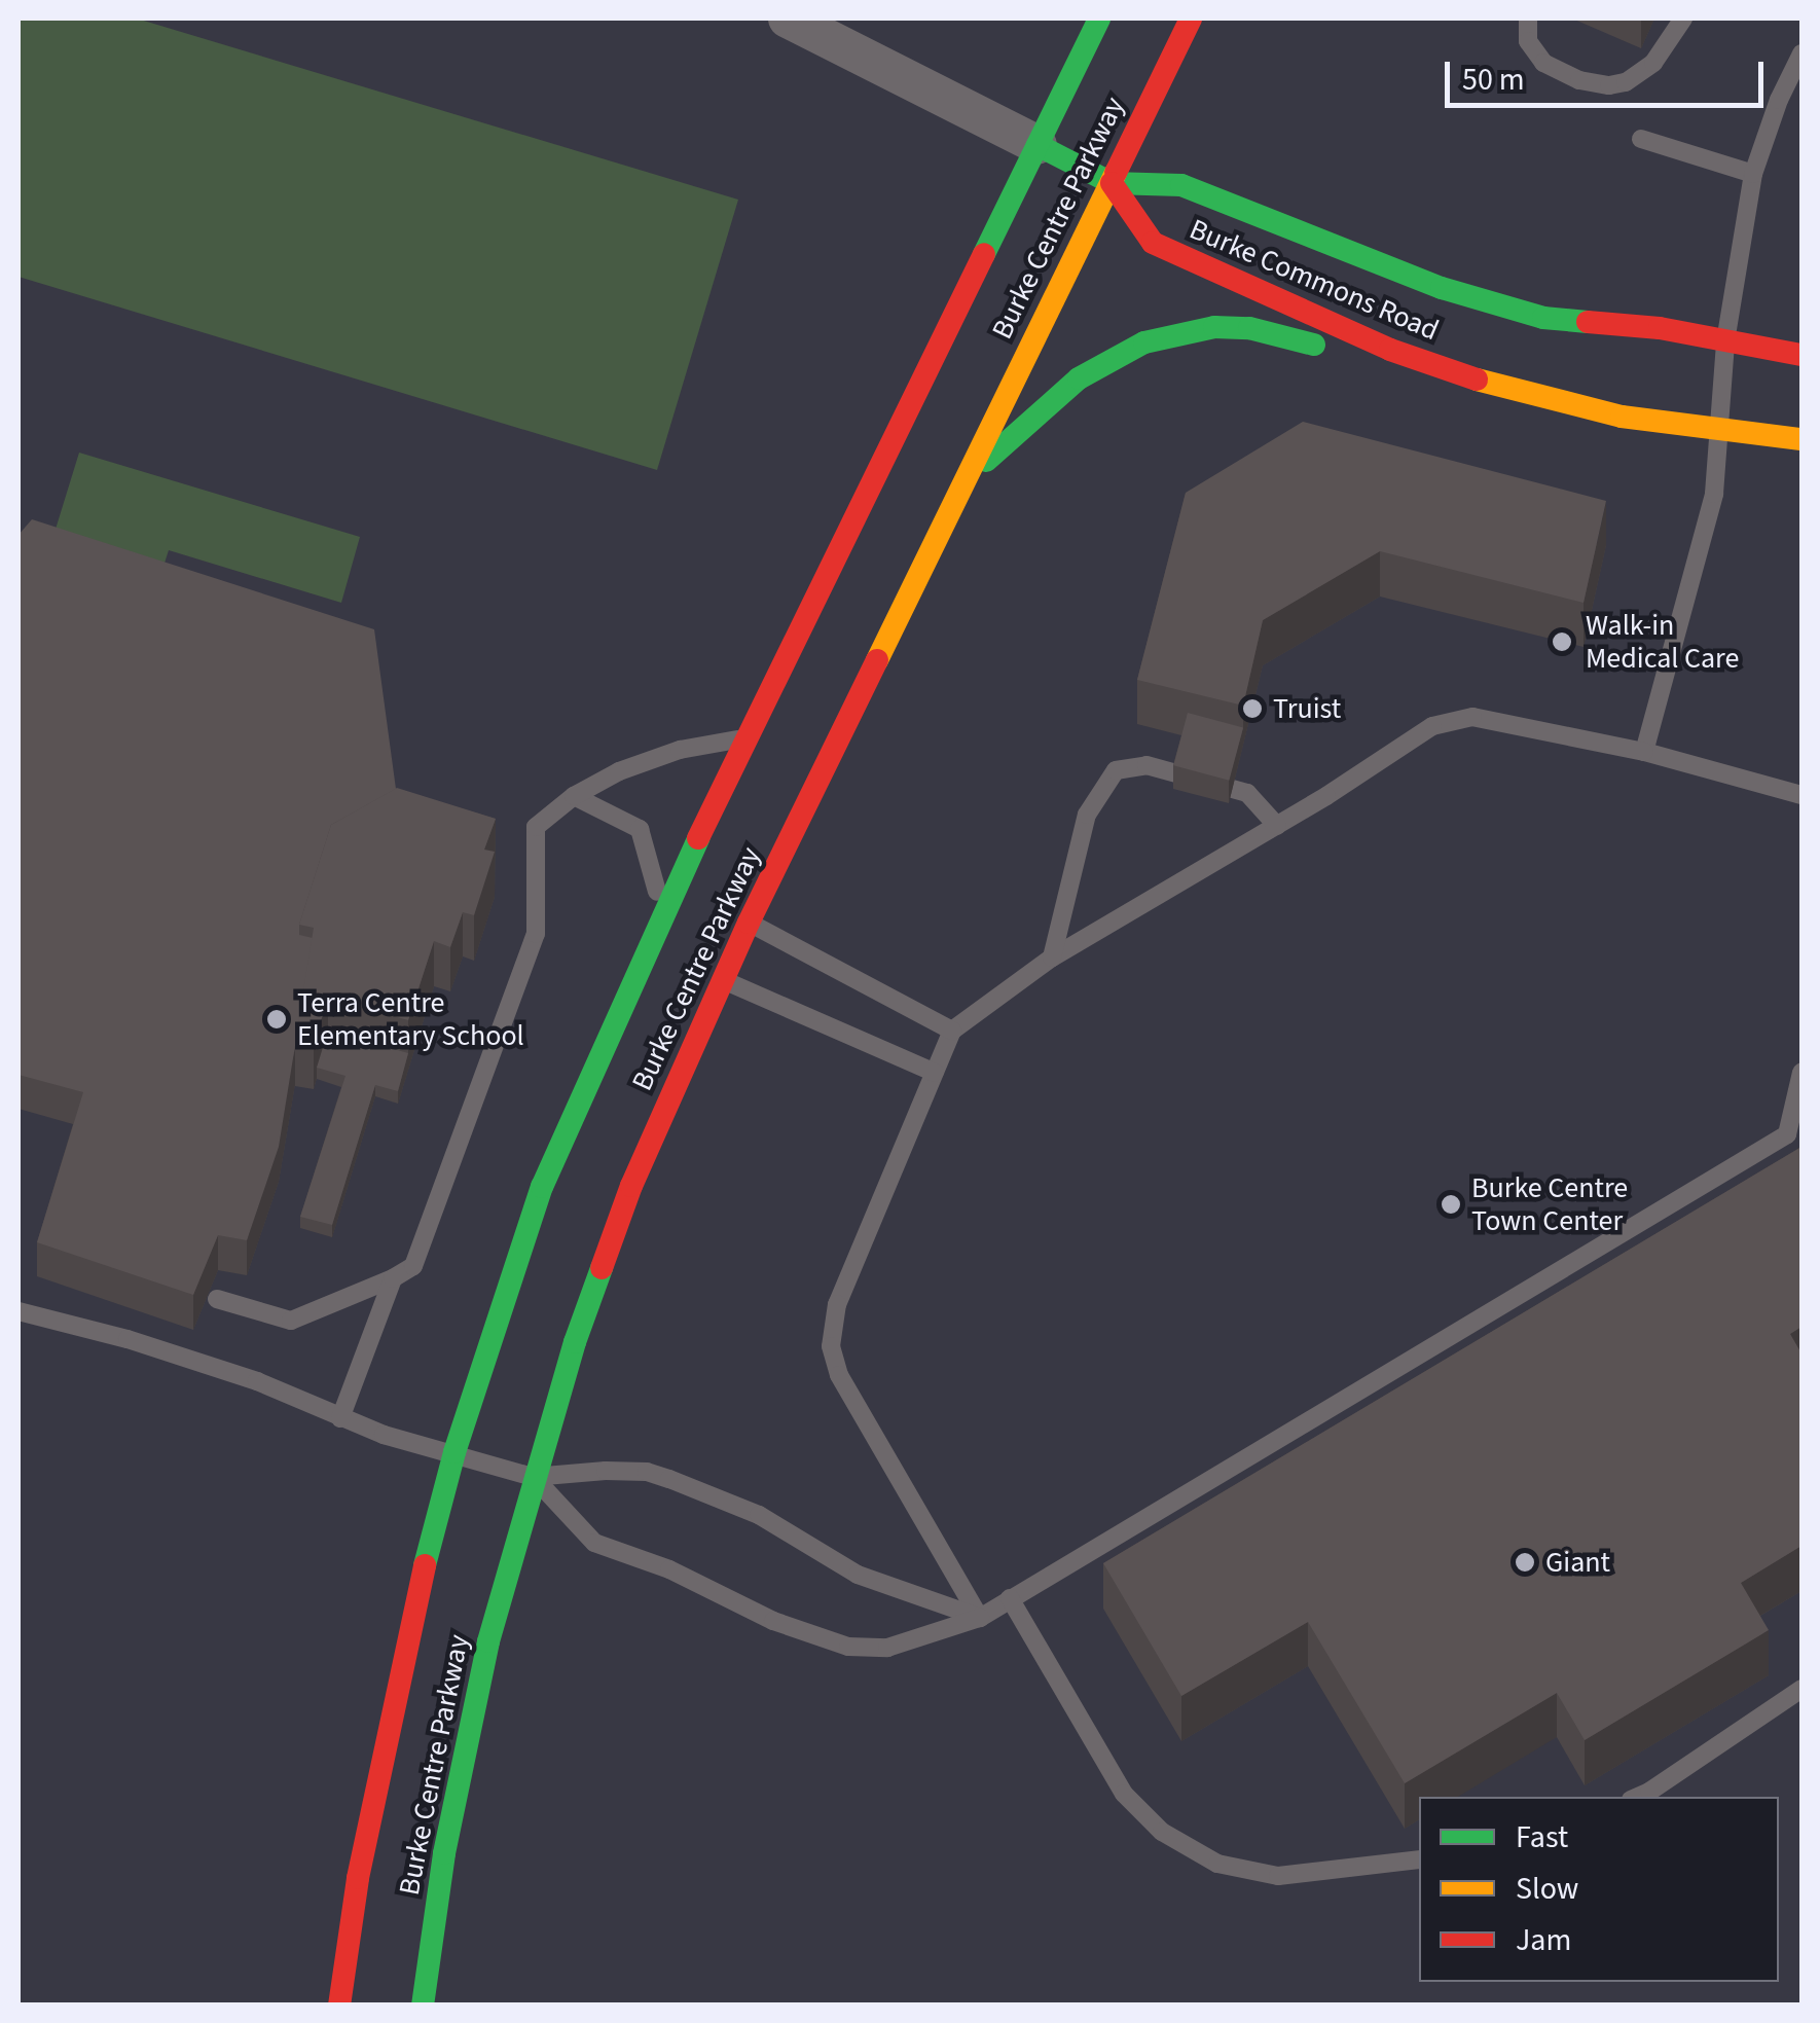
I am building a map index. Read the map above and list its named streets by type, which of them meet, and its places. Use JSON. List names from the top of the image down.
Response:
{
  "streets": {
    "main road": ["Burke Centre Parkway", "Burke Commons Road"]
  },
  "crossings": [
    ["Burke Centre Parkway", "Burke Commons Road"]
  ],
  "places": [
    "Walk-in Medical Care",
    "Truist",
    "Terra Centre Elementary School",
    "Burke Centre Town Center",
    "Giant"
  ],
  "legend": ["Fast", "Slow", "Jam"],
  "scale_bar": "50 m"
}
